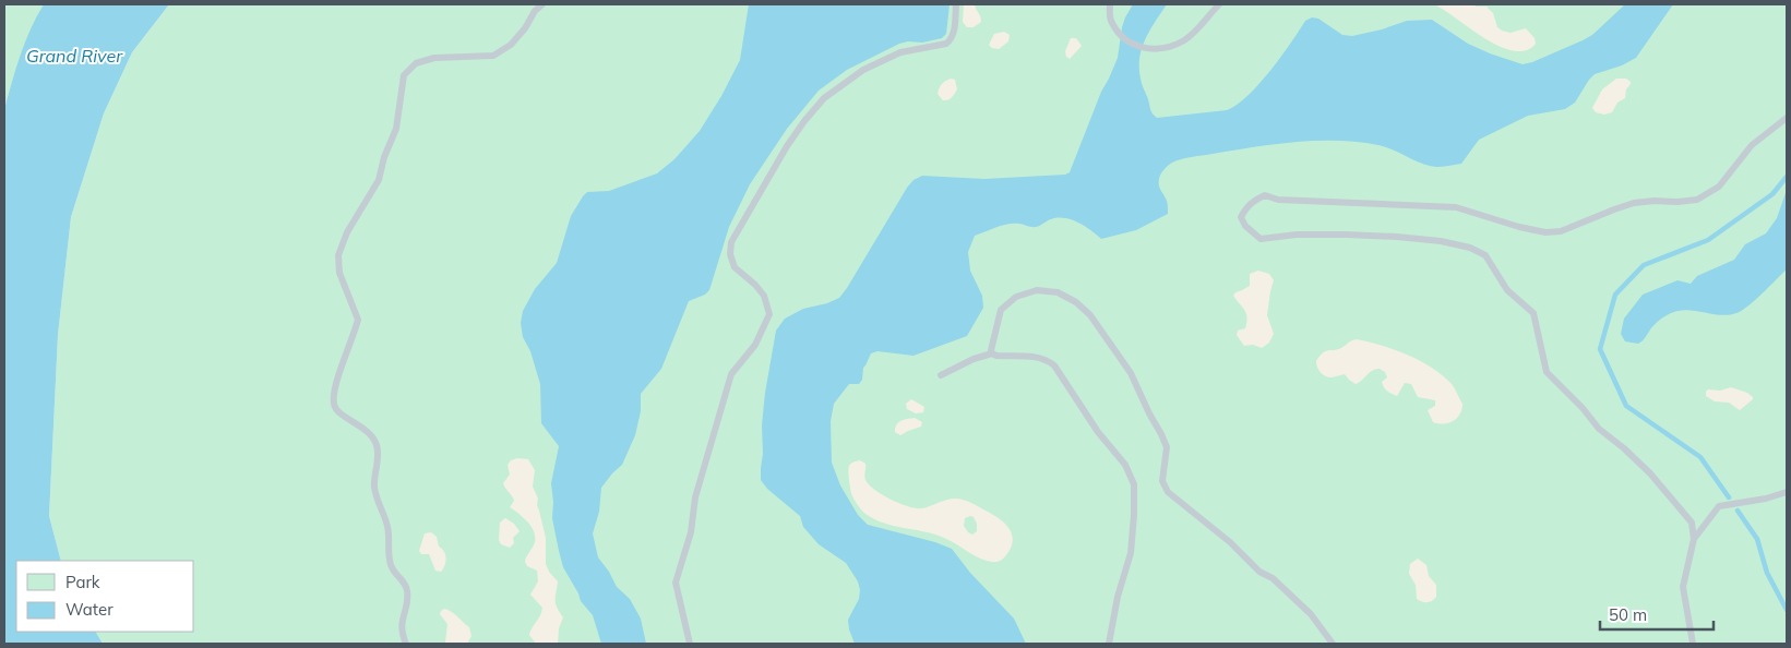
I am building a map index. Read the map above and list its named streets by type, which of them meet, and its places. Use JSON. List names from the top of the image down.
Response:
{
  "water": ["Grand River"],
  "legend": ["Park", "Water"],
  "scale_bar": "50 m"
}
